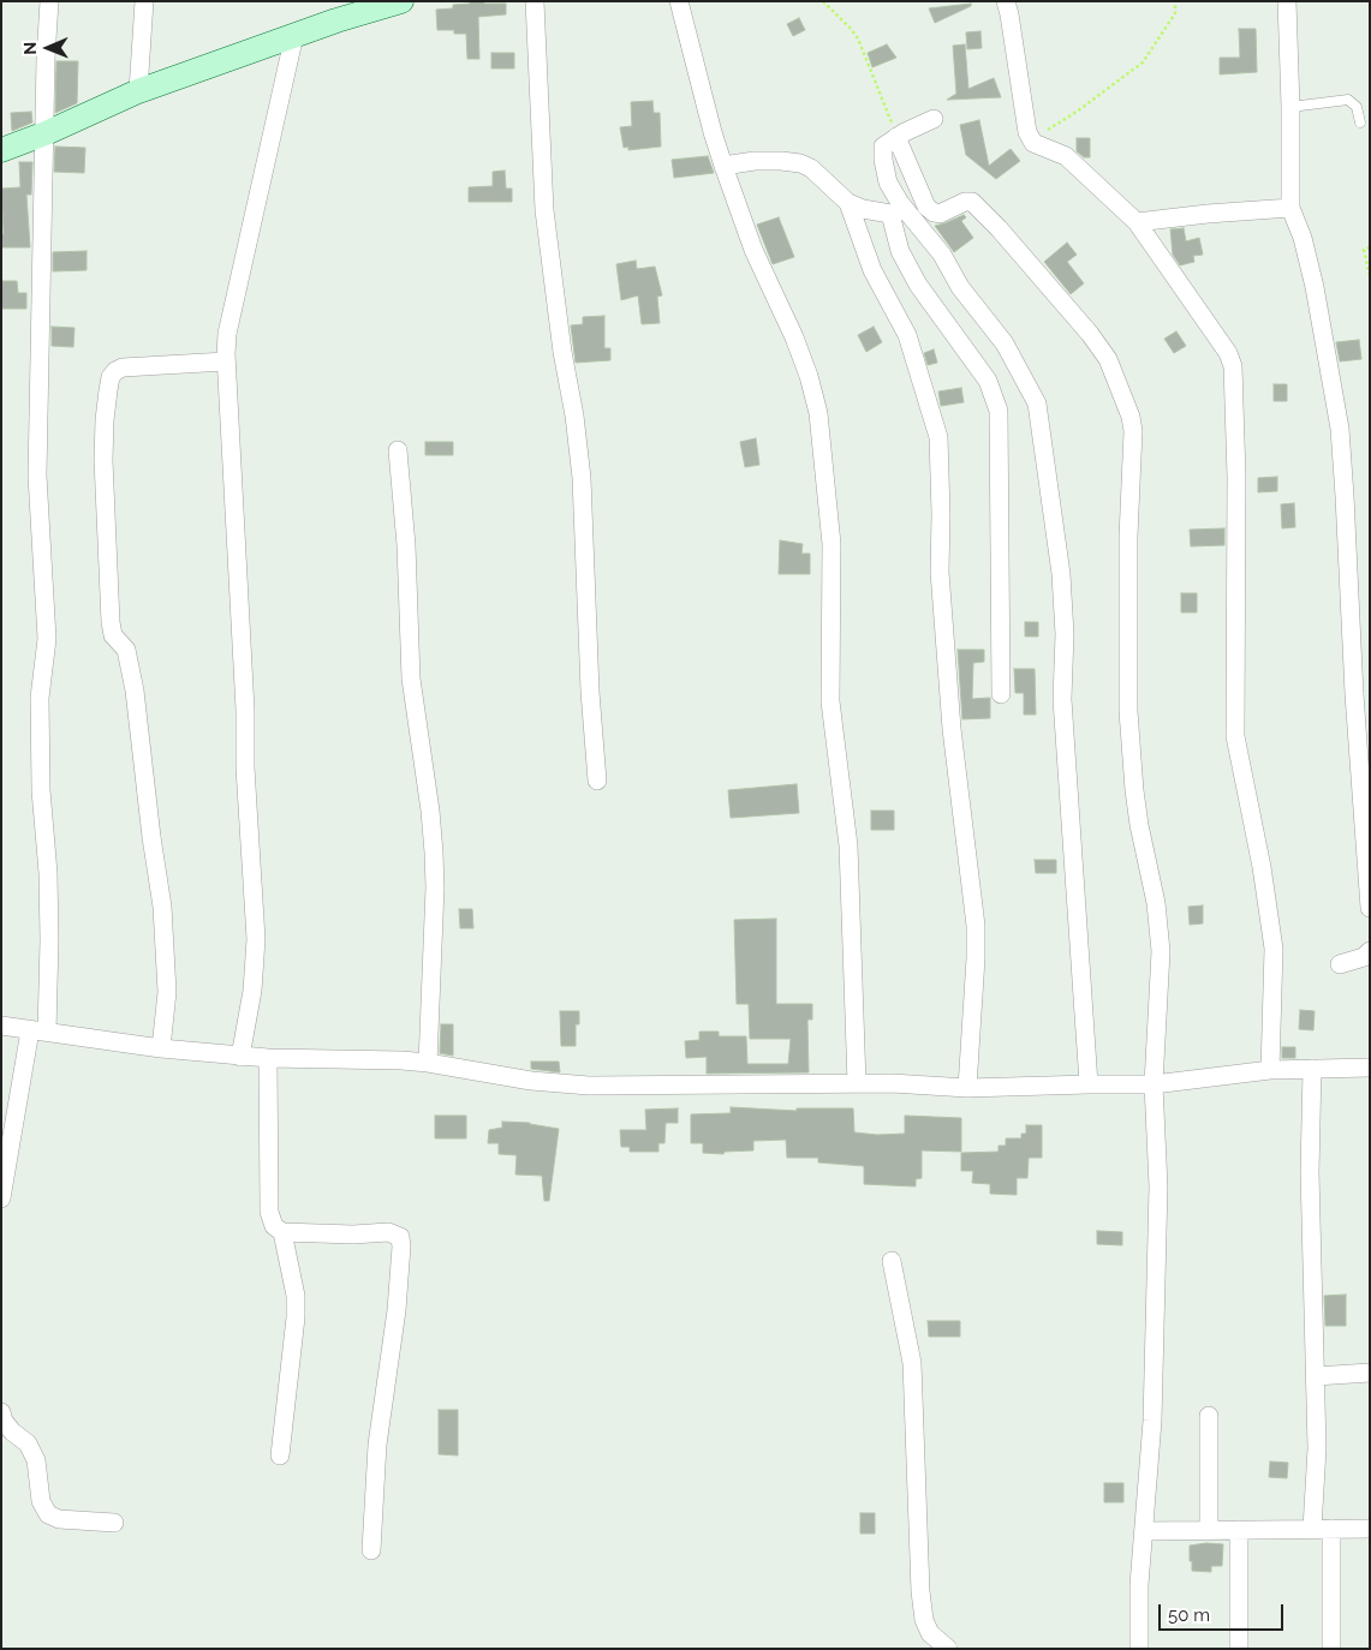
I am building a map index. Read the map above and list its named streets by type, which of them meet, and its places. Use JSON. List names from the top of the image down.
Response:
{
  "scale_bar": "50 m",
  "north": "left"
}
